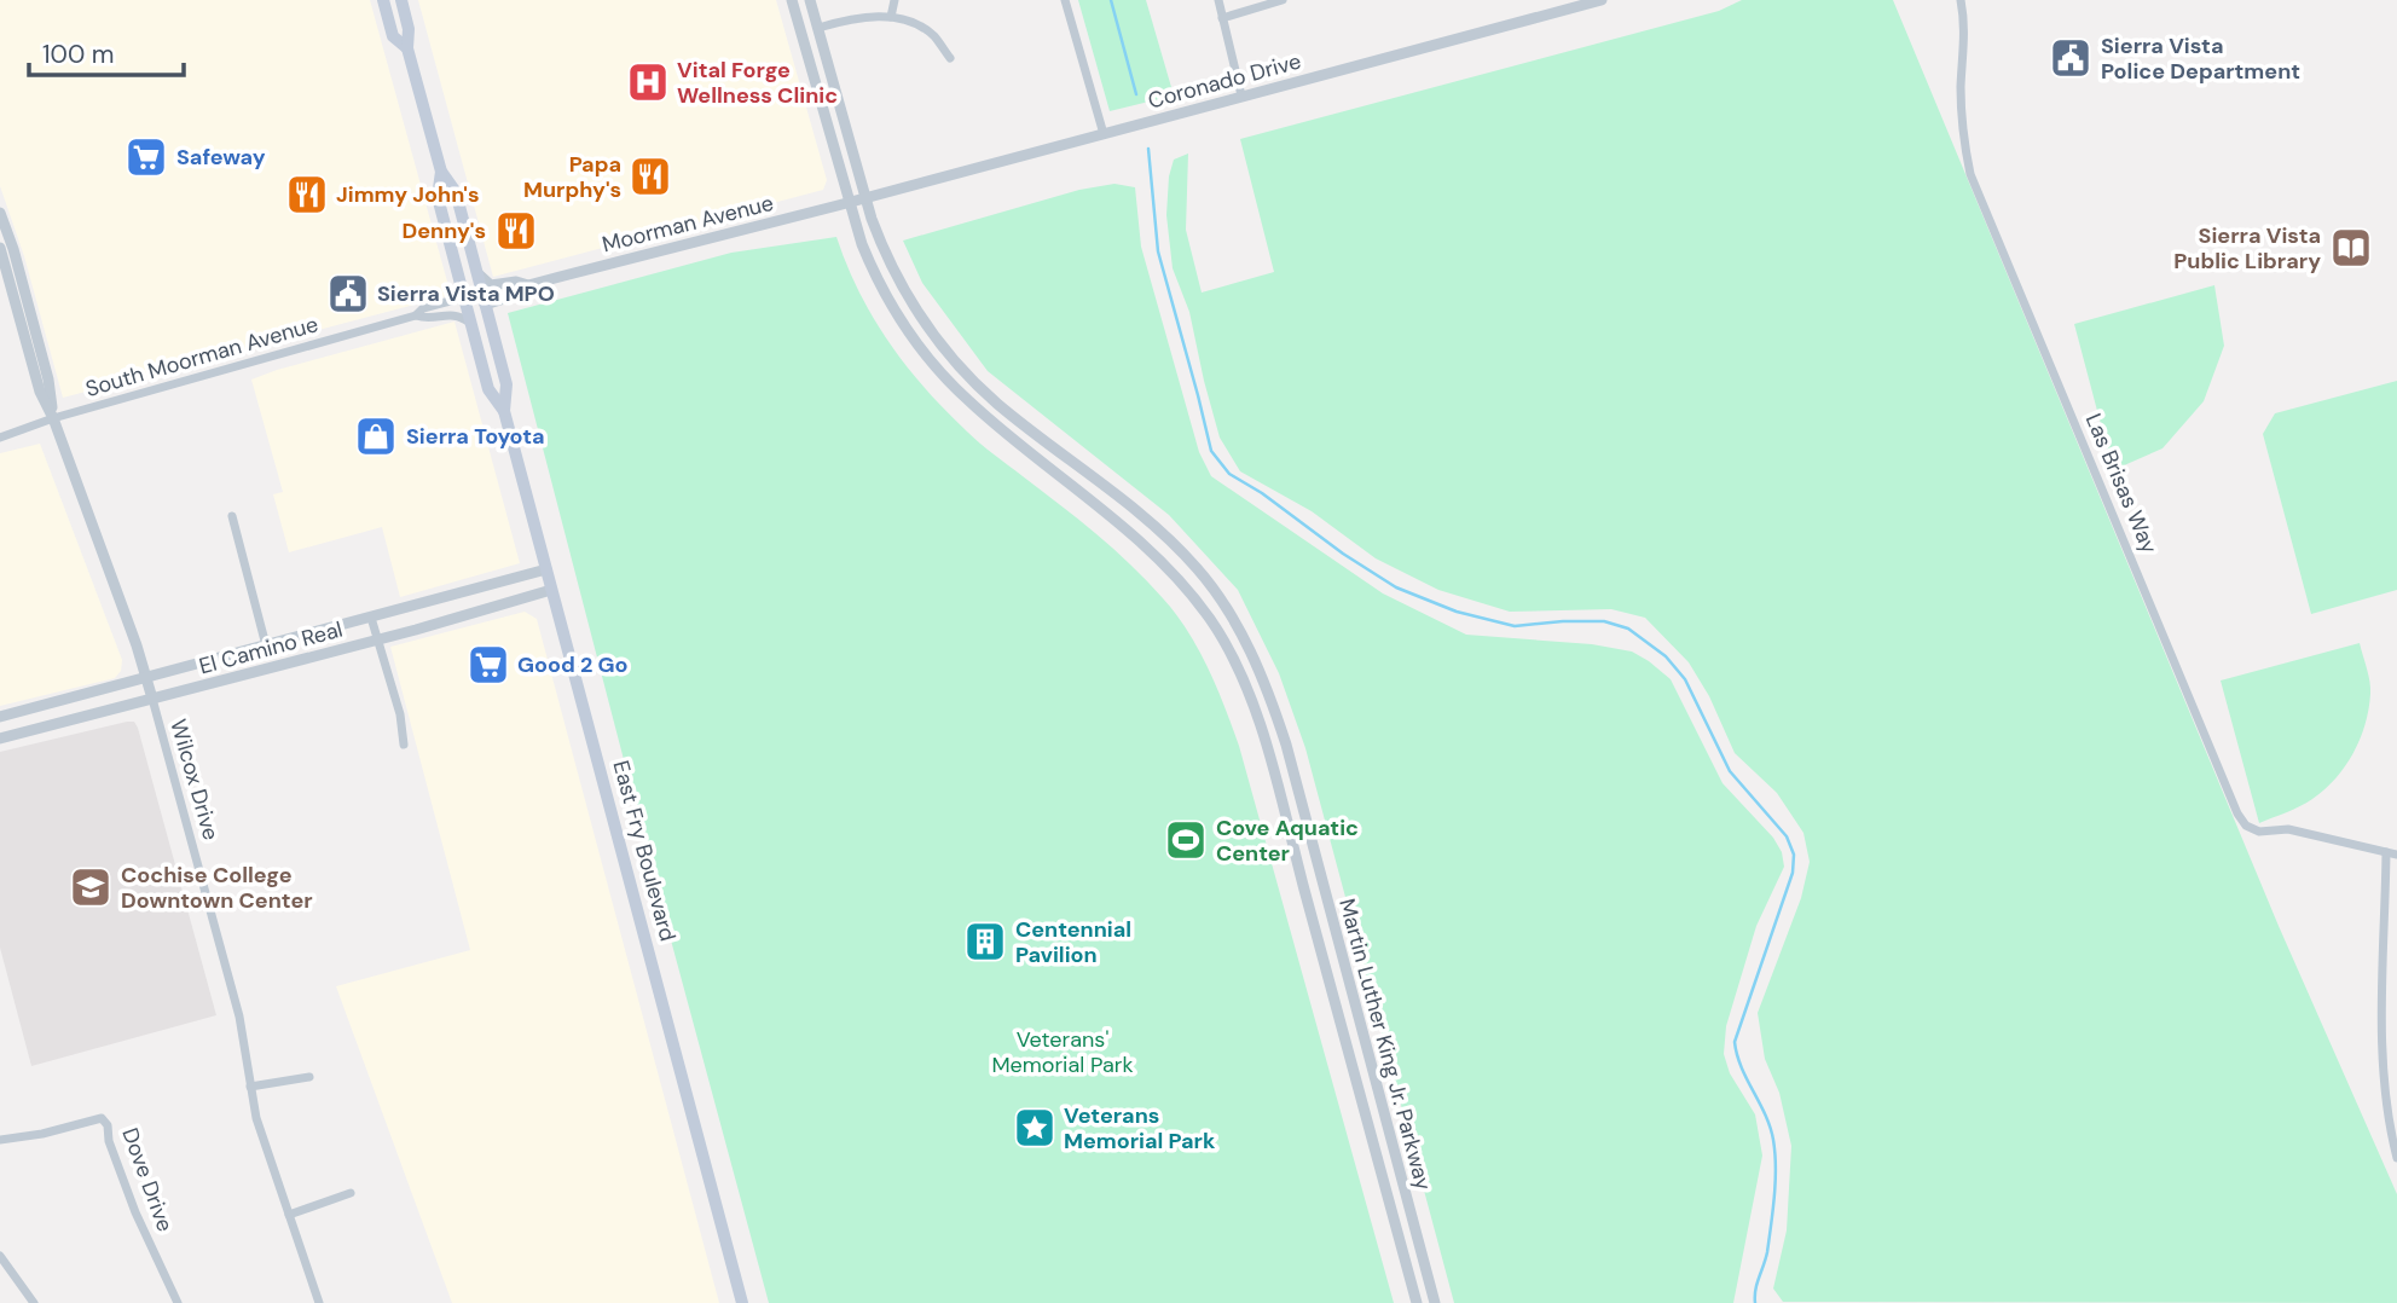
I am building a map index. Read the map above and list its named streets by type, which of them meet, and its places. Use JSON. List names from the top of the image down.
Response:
{
  "streets": {
    "main road": ["East Fry Boulevard"],
    "street": [
      "Coronado Drive",
      "Moorman Avenue",
      "South Moorman Avenue",
      "Las Brisas Way",
      "El Camino Real",
      "Wilcox Drive",
      "Martin Luther King Jr. Parkway",
      "Dove Drive"
    ]
  },
  "crossings": [
    ["Coronado Drive", "Moorman Avenue"],
    ["Coronado Drive", "Martin Luther King Jr. Parkway"],
    ["Moorman Avenue", "East Fry Boulevard"],
    ["Moorman Avenue", "Martin Luther King Jr. Parkway"],
    ["South Moorman Avenue", "Wilcox Drive"],
    ["South Moorman Avenue", "East Fry Boulevard"],
    ["El Camino Real", "Wilcox Drive"],
    ["El Camino Real", "East Fry Boulevard"]
  ],
  "parks": ["Veterans' Memorial Park"],
  "places": {
    "public building": ["Sierra Vista Police Department", "Sierra Vista MPO"],
    "hospital": ["Vital Forge Wellness Clinic"],
    "supermarket": ["Safeway", "Good 2 Go"],
    "restaurant": ["Papa Murphy's", "Jimmy John's", "Denny's"],
    "library": ["Sierra Vista Public Library"],
    "shop": ["Sierra Toyota"],
    "sports": ["Cove Aquatic Center"],
    "school or university": ["Cochise College Downtown Center"],
    "building": ["Centennial Pavilion"],
    "place": ["Veterans Memorial Park"]
  },
  "scale_bar": "100 m"
}
